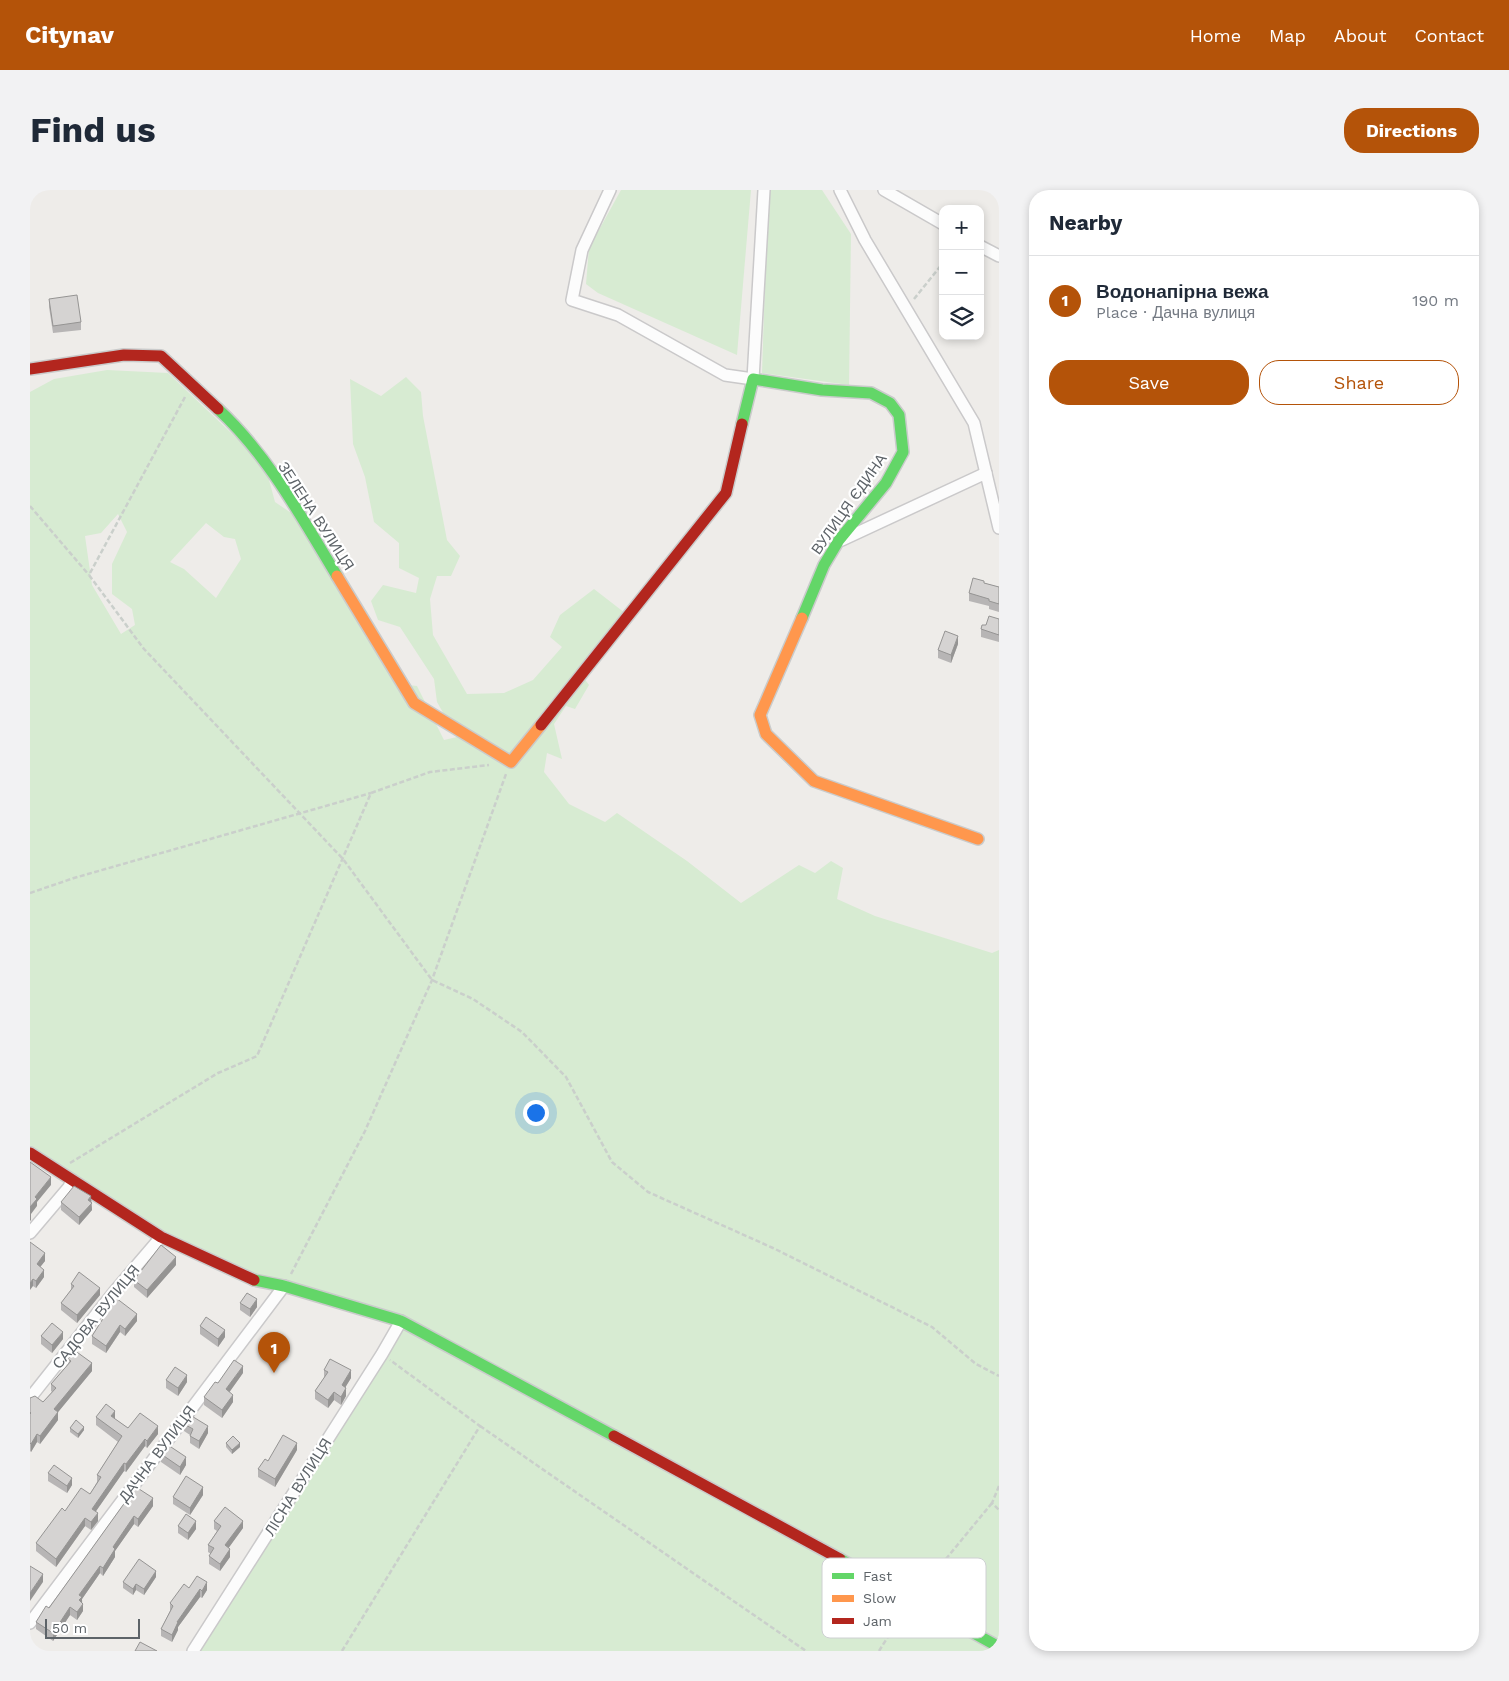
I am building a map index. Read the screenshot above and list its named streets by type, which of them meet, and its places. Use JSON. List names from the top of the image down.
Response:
{
  "streets": {
    "street": [
      "ВУЛИЦЯ ЄДИНА",
      "ЗЕЛЕНА ВУЛИЦЯ",
      "САДОВА ВУЛИЦЯ",
      "ДАЧНА ВУЛИЦЯ",
      "ЛІСНА ВУЛИЦЯ"
    ]
  },
  "legend": ["Fast", "Slow", "Jam"],
  "scale_bar": "50 m",
  "page": {
    "header": "Citynav",
    "nav": [
      "Home",
      "Map",
      "About",
      "Contact"
    ],
    "buttons": [
      "Directions",
      ["Save", "Share"]
    ],
    "title": "Find us",
    "heading": "Nearby",
    "map_buttons": ["+", "−"],
    "list": [
      {
        "mark": "1",
        "name": "Водонапірна вежа",
        "note": "Place · Дачна вулиця",
        "value": "190 m"
      }
    ],
    "pins": "1",
    "scale": "50 m"
  }
}
